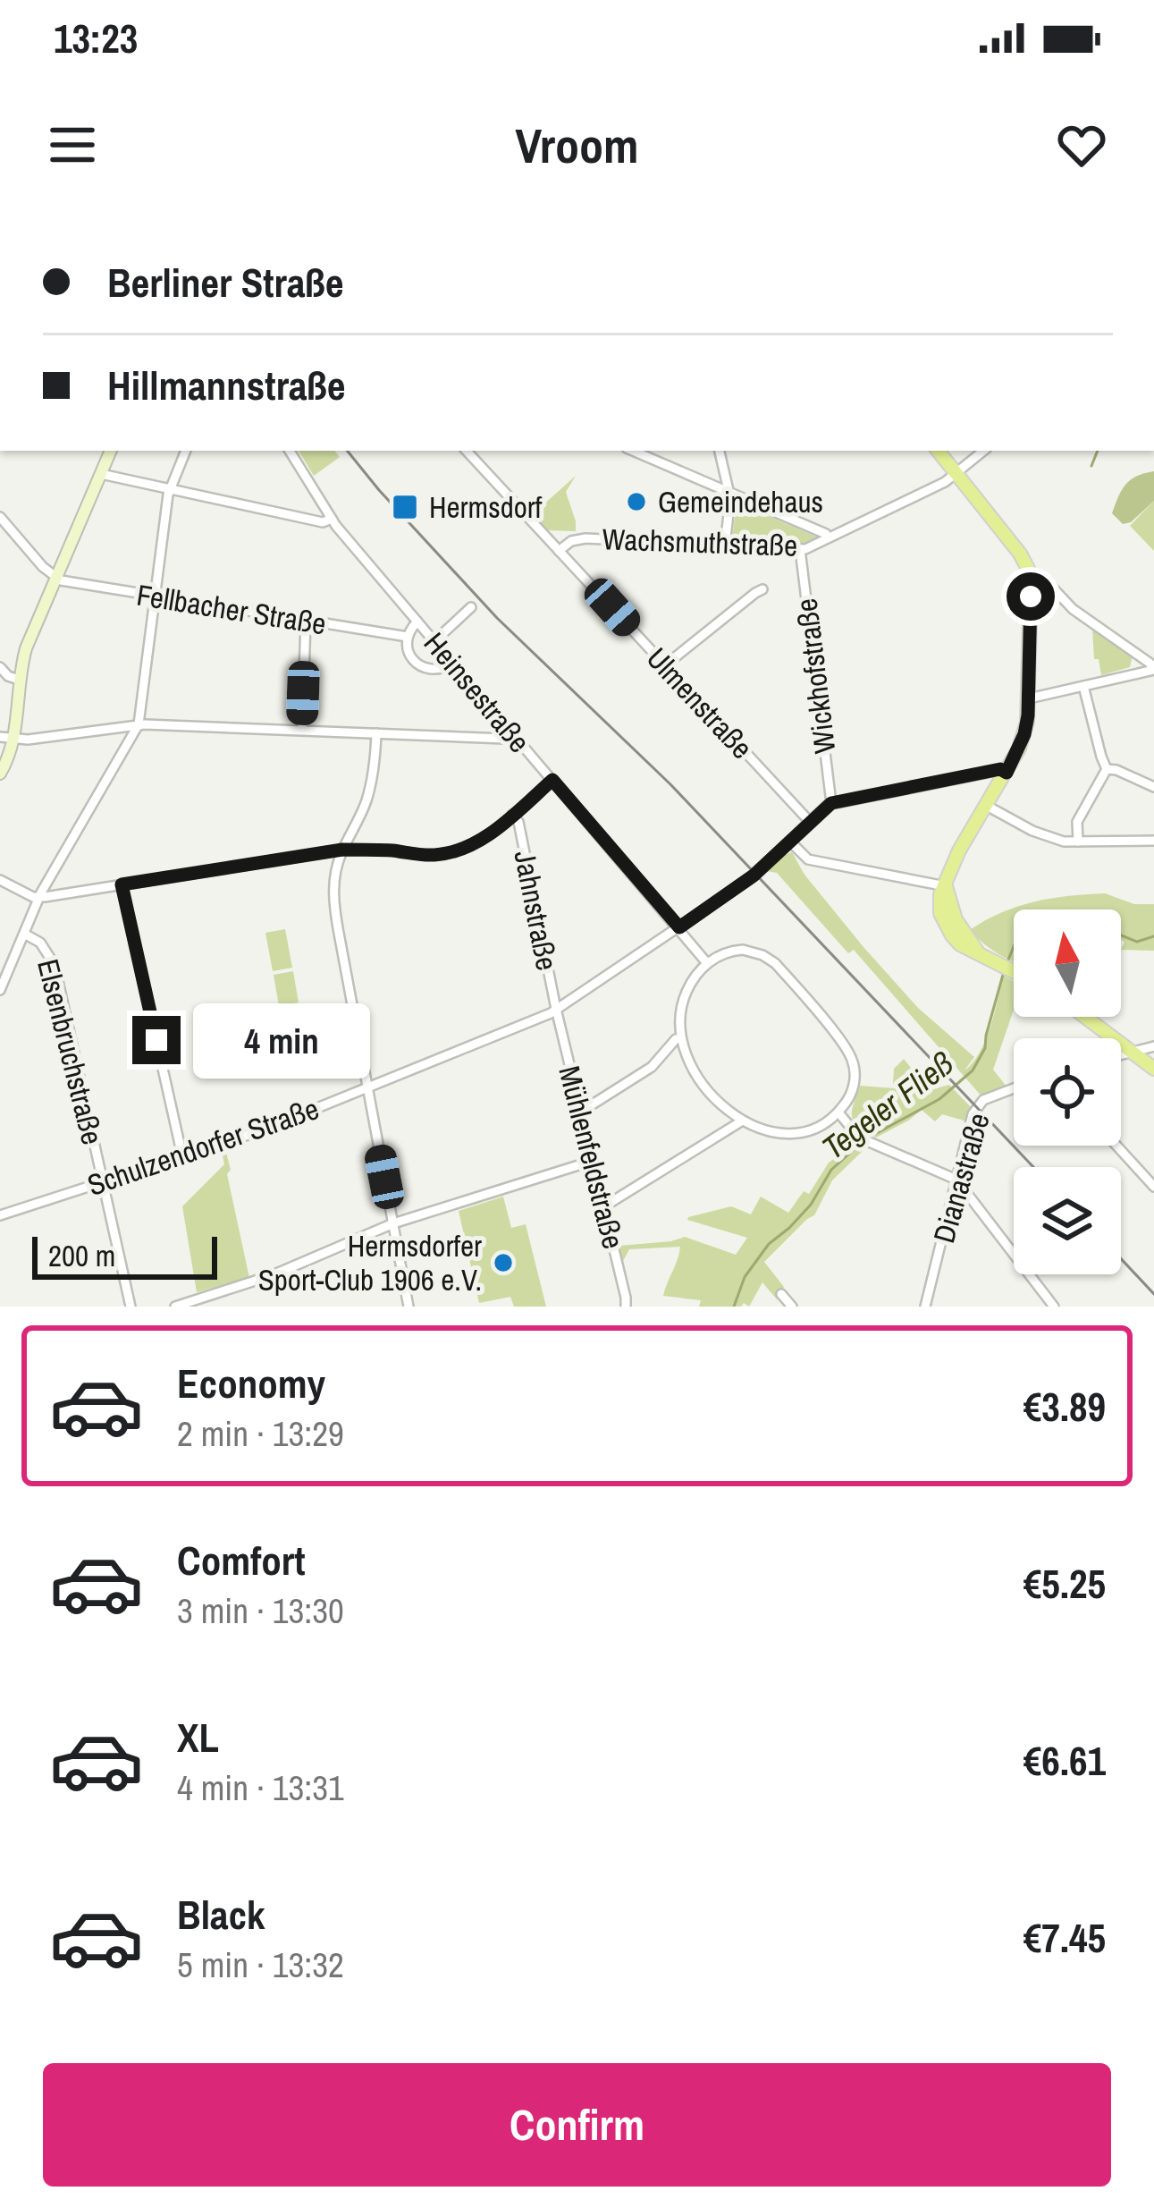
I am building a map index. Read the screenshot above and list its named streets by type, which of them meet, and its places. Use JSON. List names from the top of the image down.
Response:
{
  "streets": {
    "street": [
      "Wachsmuthstraße",
      "Fellbacher Straße",
      "Wickhofstraße",
      "Heinsestraße",
      "Ulmenstraße",
      "Jahnstraße",
      "Elsenbruchstraße",
      "Schulzendorfer Straße",
      "Mühlenfeldstraße",
      "Dianastraße"
    ]
  },
  "crossings": [
    ["Wachsmuthstraße", "Wickhofstraße"],
    ["Wachsmuthstraße", "Ulmenstraße"],
    ["Wickhofstraße", "Schulzendorfer Straße"],
    ["Heinsestraße", "Schulzendorfer Straße"],
    ["Ulmenstraße", "Schulzendorfer Straße"],
    ["Jahnstraße", "Schulzendorfer Straße"],
    ["Jahnstraße", "Mühlenfeldstraße"],
    ["Elsenbruchstraße", "Schulzendorfer Straße"],
    ["Schulzendorfer Straße", "Mühlenfeldstraße"]
  ],
  "water": ["Tegeler Fließ"],
  "places": {
    "other": ["Gemeindehaus", "Hermsdorfer Sport-Club 1906 e.V."],
    "transit": ["Hermsdorf"]
  },
  "scale_bar": "200 m",
  "north": "top",
  "page": {
    "status": "13:23",
    "header": "Vroom",
    "banner": ["Berliner Straße", "Hillmannstraße"],
    "bubble": "4 min",
    "scale": "200 m",
    "list": [
      {
        "name": "Economy",
        "note": "2 min · 13:29",
        "value": "€3.89"
      },
      {
        "name": "Comfort",
        "note": "3 min · 13:30",
        "value": "€5.25"
      },
      {
        "name": "XL",
        "note": "4 min · 13:31",
        "value": "€6.61"
      },
      {
        "name": "Black",
        "note": "5 min · 13:32",
        "value": "€7.45"
      }
    ],
    "buttons": "Confirm"
  }
}
